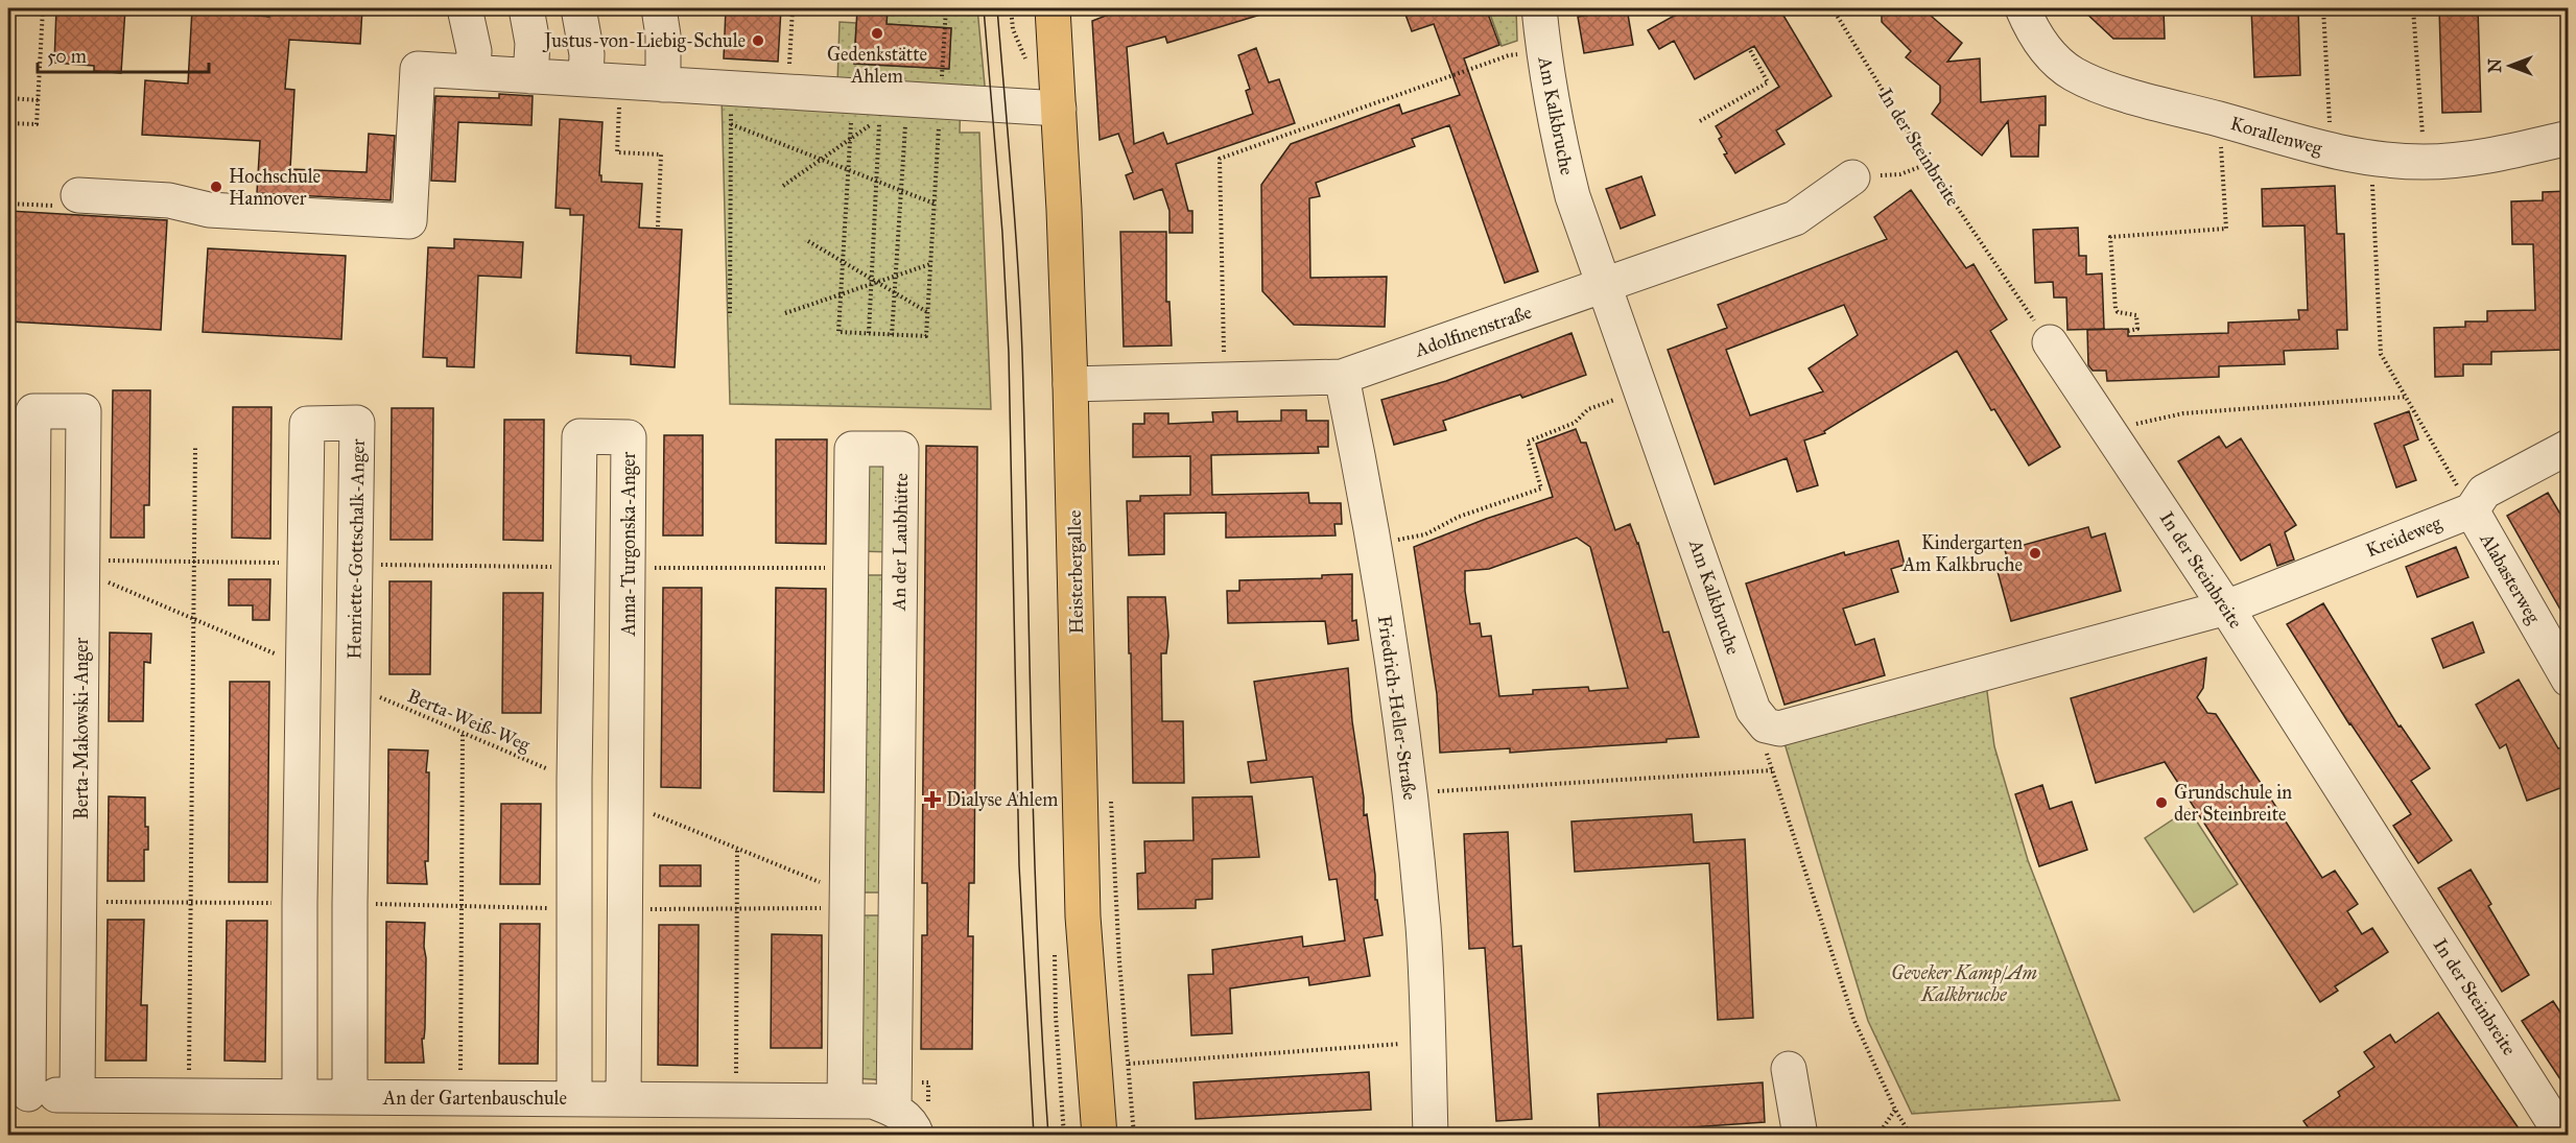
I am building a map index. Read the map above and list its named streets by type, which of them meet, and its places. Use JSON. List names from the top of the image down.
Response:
{
  "streets": {
    "main road": ["Heisterbergallee"],
    "street": [
      "Am Kalkbruche",
      "Korallenweg",
      "In der Steinbreite",
      "Adolfinenstraße",
      "Kreideweg",
      "An der Laubhütte",
      "Anna-Turgonska-Anger",
      "Henriette-Gottschalk-Anger",
      "Alabasterweg",
      "Friedrich-Heller-Straße",
      "Berta-Makowski-Anger",
      "An der Gartenbauschule"
    ],
    "path": ["Berta-Weiß-Weg"]
  },
  "crossings": [
    ["Am Kalkbruche", "Adolfinenstraße"],
    ["In der Steinbreite", "Kreideweg"],
    ["Adolfinenstraße", "Heisterbergallee"],
    ["Adolfinenstraße", "Friedrich-Heller-Straße"],
    ["Kreideweg", "Alabasterweg"],
    ["An der Laubhütte", "An der Gartenbauschule"],
    ["Anna-Turgonska-Anger", "Berta-Weiß-Weg"],
    ["Anna-Turgonska-Anger", "An der Gartenbauschule"],
    ["Henriette-Gottschalk-Anger", "Berta-Weiß-Weg"],
    ["Henriette-Gottschalk-Anger", "An der Gartenbauschule"],
    ["Berta-Makowski-Anger", "An der Gartenbauschule"]
  ],
  "parks": ["Geveker Kamp/Am Kalkbruche"],
  "places": {
    "other": [
      "Gedenkstätte Ahlem",
      "Justus-von-Liebig-Schule",
      "Hochschule Hannover",
      "Kindergarten Am Kalkbruche",
      "Grundschule in der Steinbreite"
    ],
    "health": ["Dialyse Ahlem"]
  },
  "scale_bar": "50 m",
  "north": "left"
}
